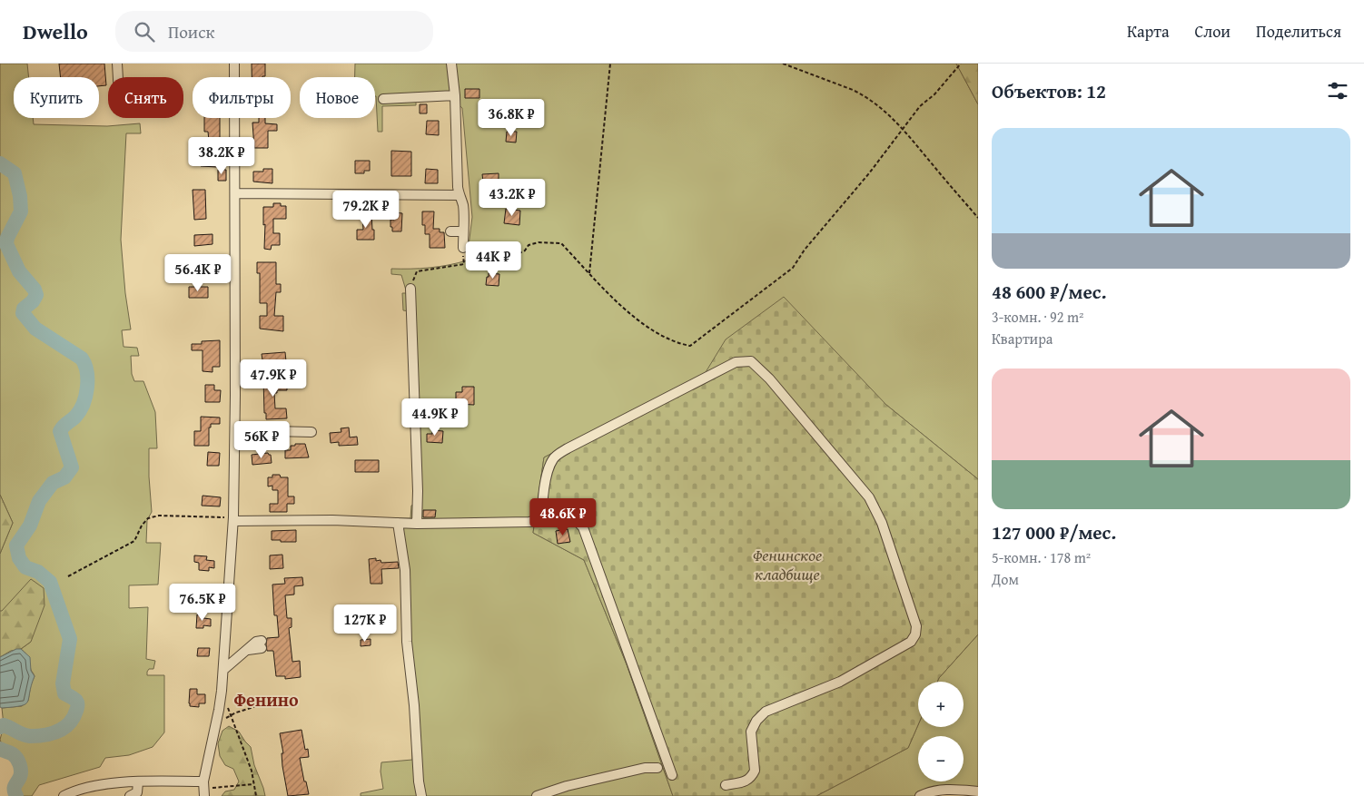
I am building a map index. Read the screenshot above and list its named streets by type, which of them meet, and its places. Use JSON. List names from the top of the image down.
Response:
{
  "districts": ["Фенино"],
  "parks": ["Фенинское кладбище"],
  "page": {
    "header": "Dwello",
    "search": "Поиск",
    "nav": ["Карта", "Слои", "Поделиться"],
    "heading": "Объектов: 12",
    "chip": [
      "Купить",
      "Снять",
      "Фильтры",
      "Новое"
    ],
    "price": [
      "36.8K ₽",
      "38.2K ₽",
      "43.2K ₽",
      "79.2K ₽",
      "44K ₽",
      "56.4K ₽",
      "47.9K ₽",
      "44.9K ₽",
      "56K ₽",
      "48.6K ₽",
      "76.5K ₽",
      "127K ₽"
    ],
    "list": [
      {
        "name": "48 600 ₽/мес.",
        "note": "3-комн. · 92 m² · Квартира"
      },
      {
        "name": "127 000 ₽/мес.",
        "note": "5-комн. · 178 m² · Дом"
      }
    ],
    "map_buttons": ["+", "−"]
  }
}
